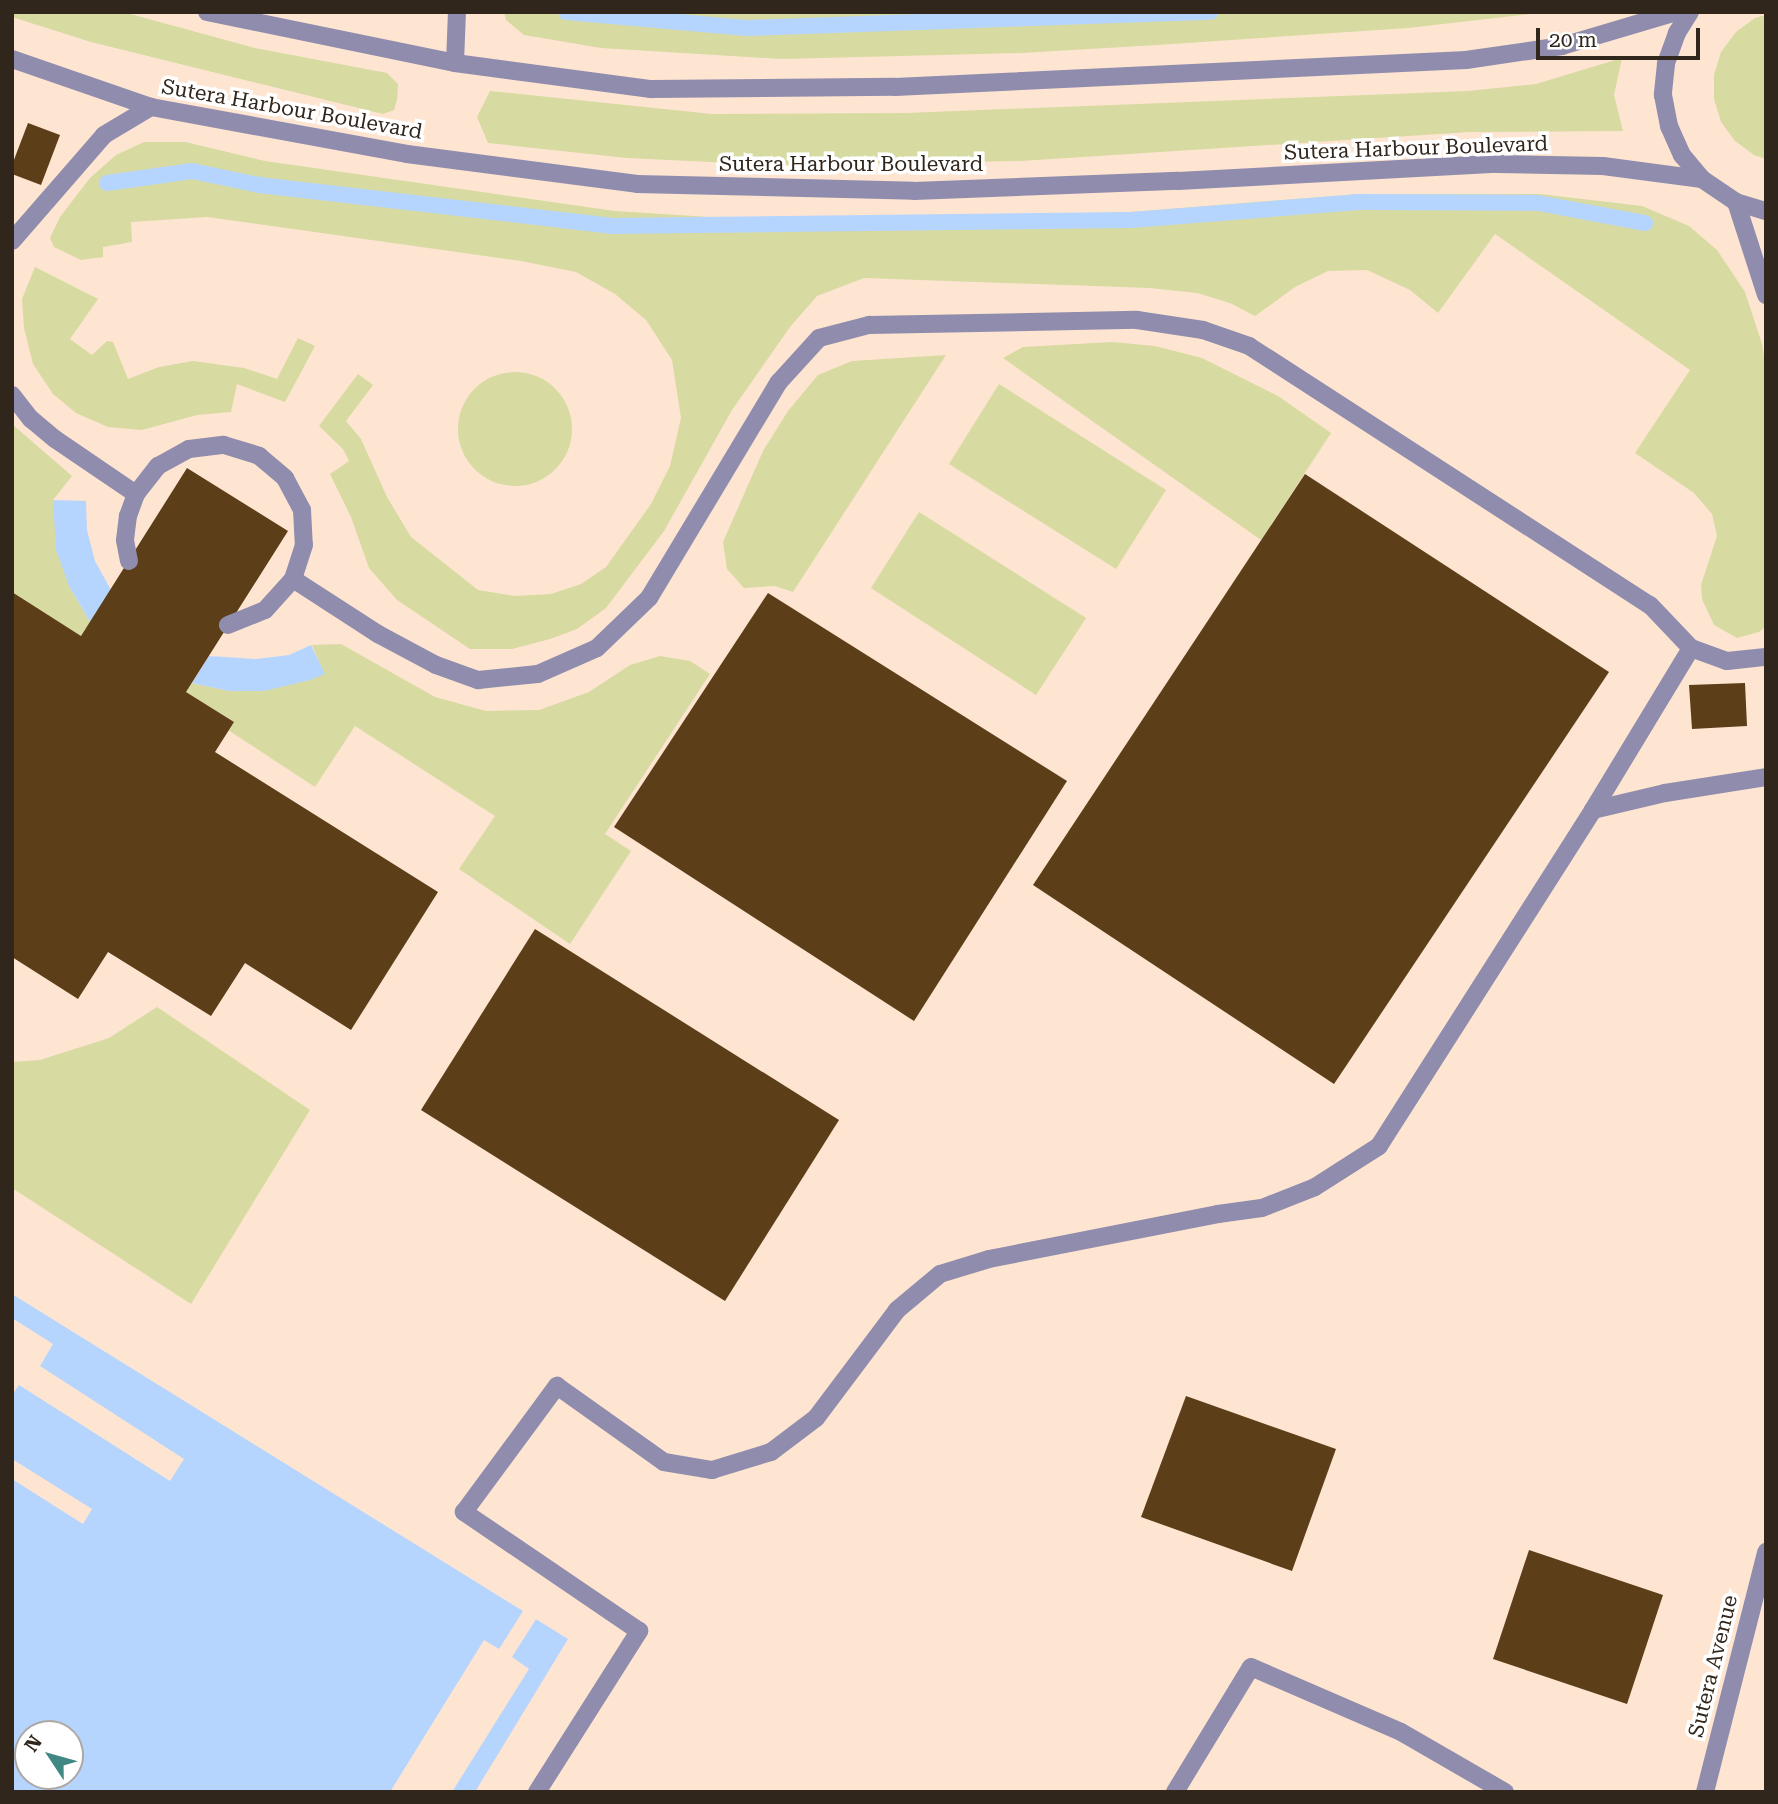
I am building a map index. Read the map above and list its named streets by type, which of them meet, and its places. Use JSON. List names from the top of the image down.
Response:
{
  "streets": {
    "street": ["Sutera Harbour Boulevard", "Sutera Avenue"]
  },
  "scale_bar": "20 m",
  "north": "top left"
}
